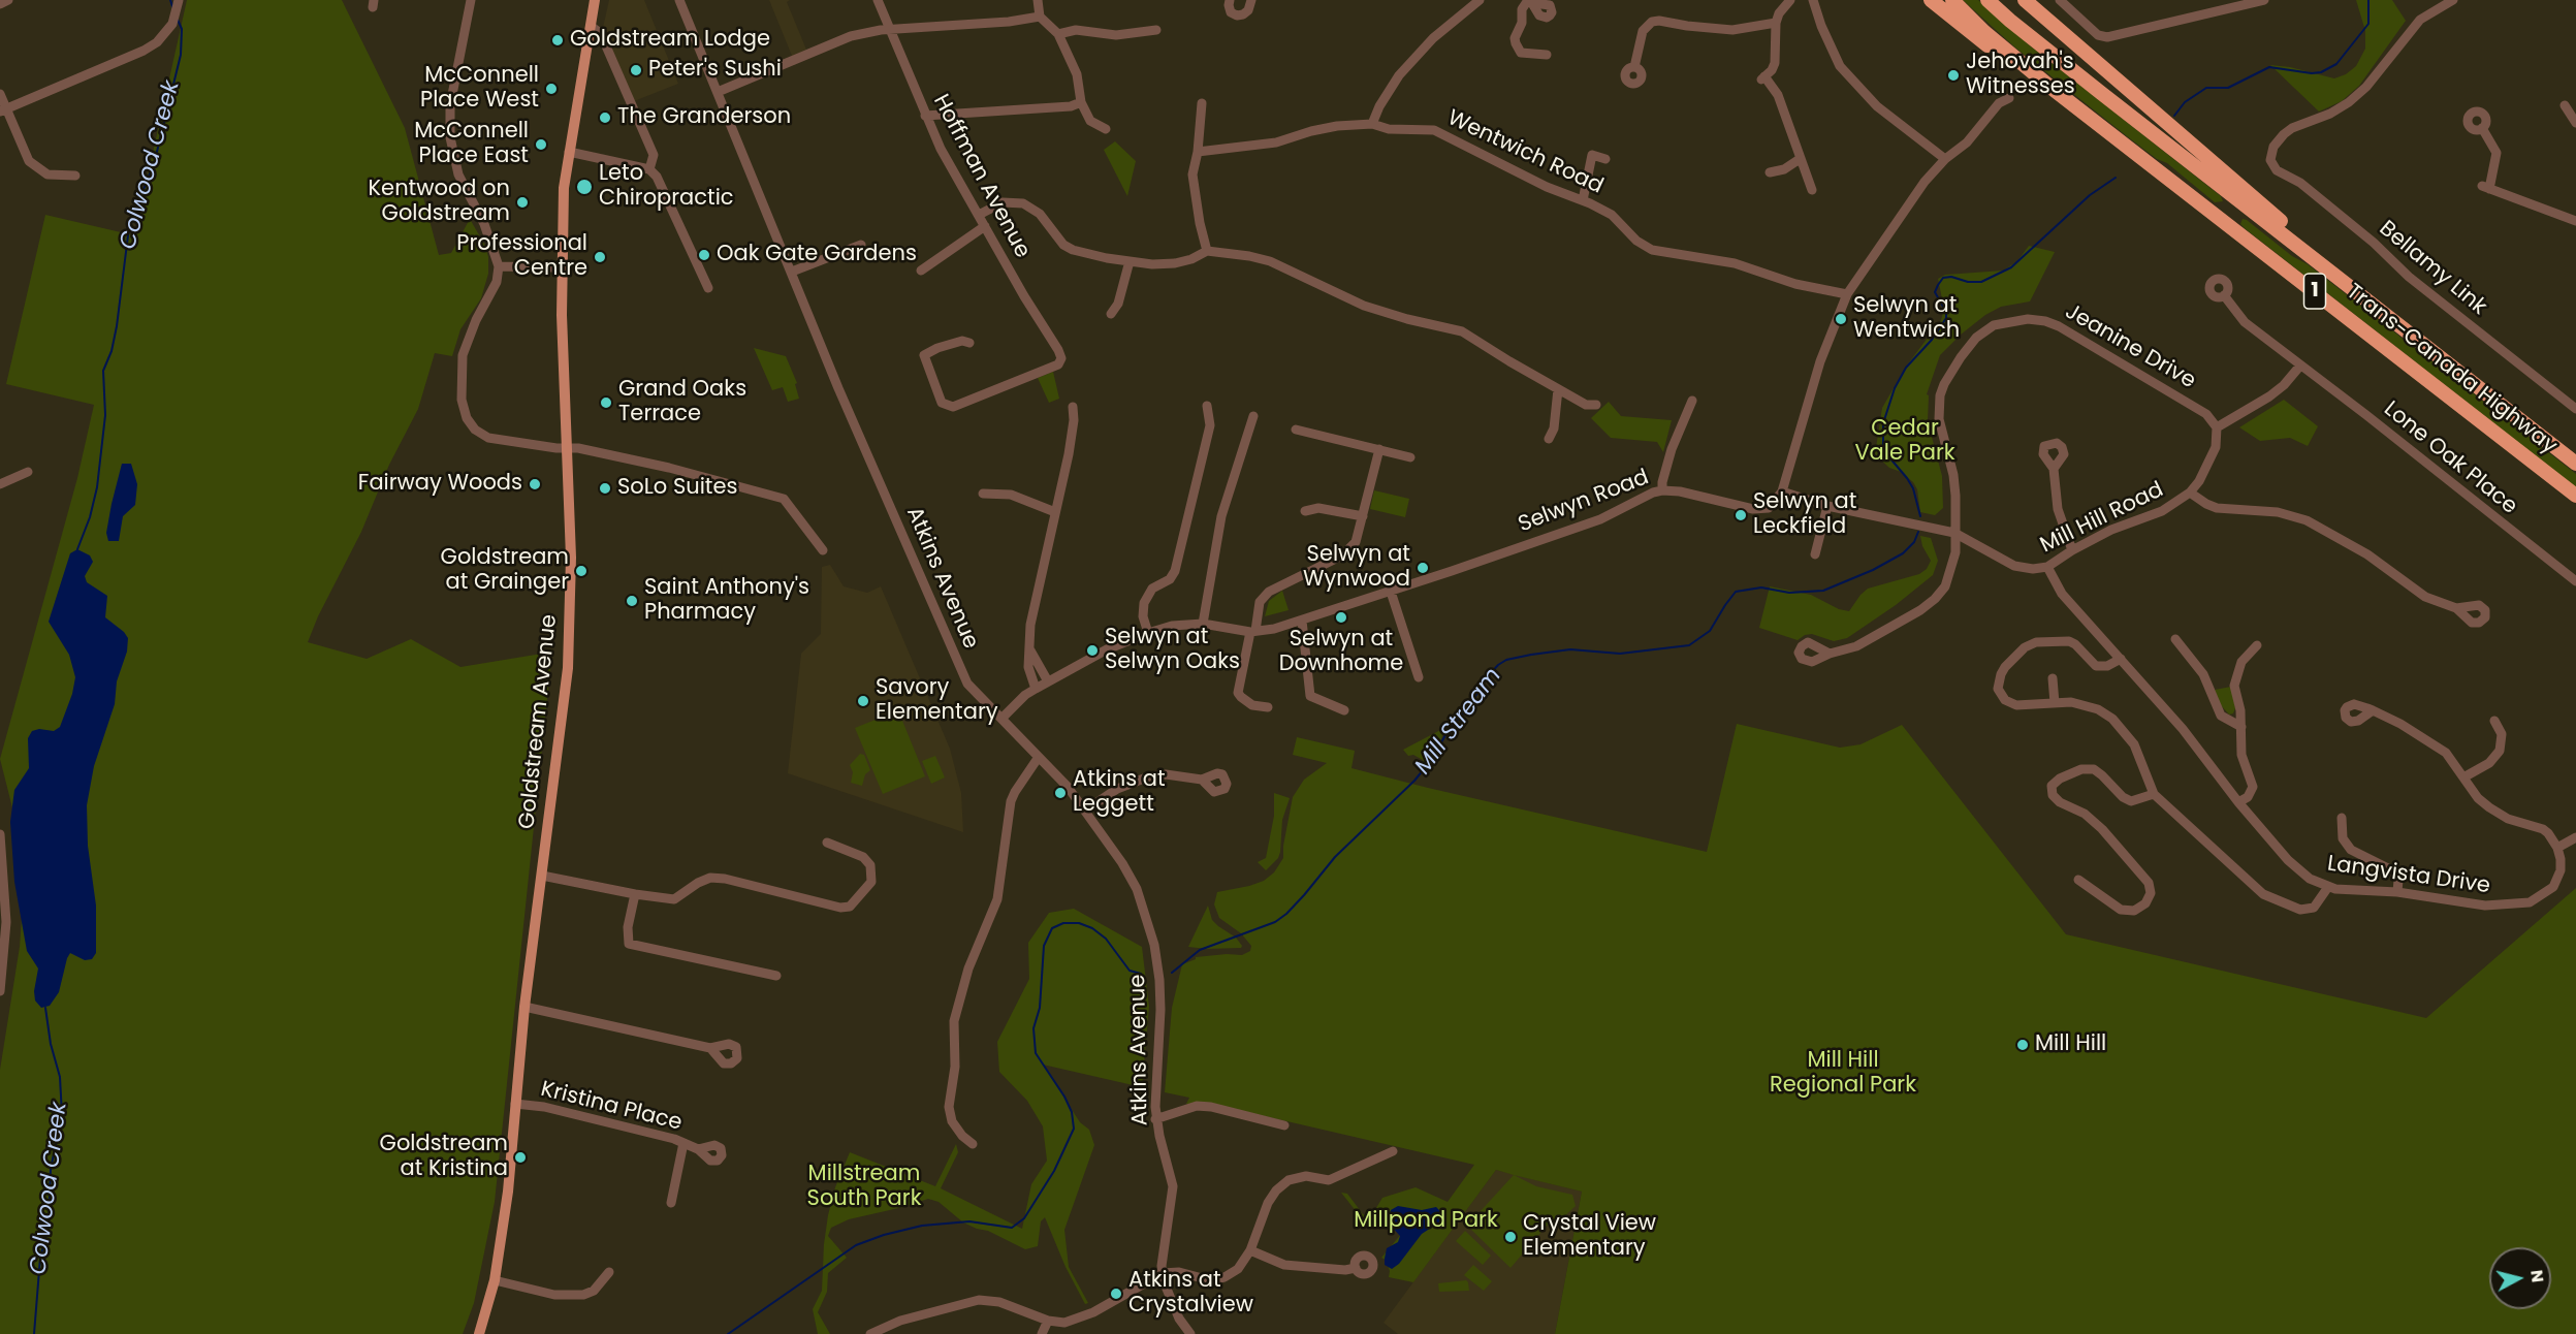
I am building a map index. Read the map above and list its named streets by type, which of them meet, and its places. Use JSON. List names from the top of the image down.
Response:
{
  "streets": {
    "highway": ["1", "Trans-Canada Highway"],
    "main road": ["Goldstream Avenue"],
    "street": [
      "Wentwich Road",
      "Hoffman Avenue",
      "Bellamy Link",
      "Jeanine Drive",
      "Lone Oak Place",
      "Selwyn Road",
      "Mill Hill Road",
      "Atkins Avenue",
      "Langvista Drive",
      "Kristina Place"
    ]
  },
  "crossings": [
    ["Jeanine Drive", "Mill Hill Road"],
    ["Selwyn Road", "Mill Hill Road"],
    ["Selwyn Road", "Atkins Avenue"],
    ["Mill Hill Road", "Langvista Drive"],
    ["Goldstream Avenue", "Kristina Place"]
  ],
  "water": ["Colwood Creek", "Mill Stream"],
  "parks": [
    "Cedar Vale Park",
    "Mill Hill Regional Park",
    "Millstream South Park",
    "Millpond Park"
  ],
  "places": [
    "Goldstream Lodge",
    "Peter's Sushi",
    "Jehovah's Witnesses",
    "McConnell Place West",
    "The Granderson",
    "McConnell Place East",
    "Leto Chiropractic",
    "Kentwood on Goldstream",
    "Oak Gate Gardens",
    "Professional Centre",
    "Selwyn at Wentwich",
    "Grand Oaks Terrace",
    "Fairway Woods",
    "SoLo Suites",
    "Selwyn at Leckfield",
    "Selwyn at Wynwood",
    "Goldstream at Grainger",
    "Saint Anthony's Pharmacy",
    "Selwyn at Downhome",
    "Selwyn at Selwyn Oaks",
    "Savory Elementary",
    "Atkins at Leggett",
    "Mill Hill",
    "Goldstream at Kristina",
    "Crystal View Elementary",
    "Atkins at Crystalview"
  ],
  "north": "right"
}
